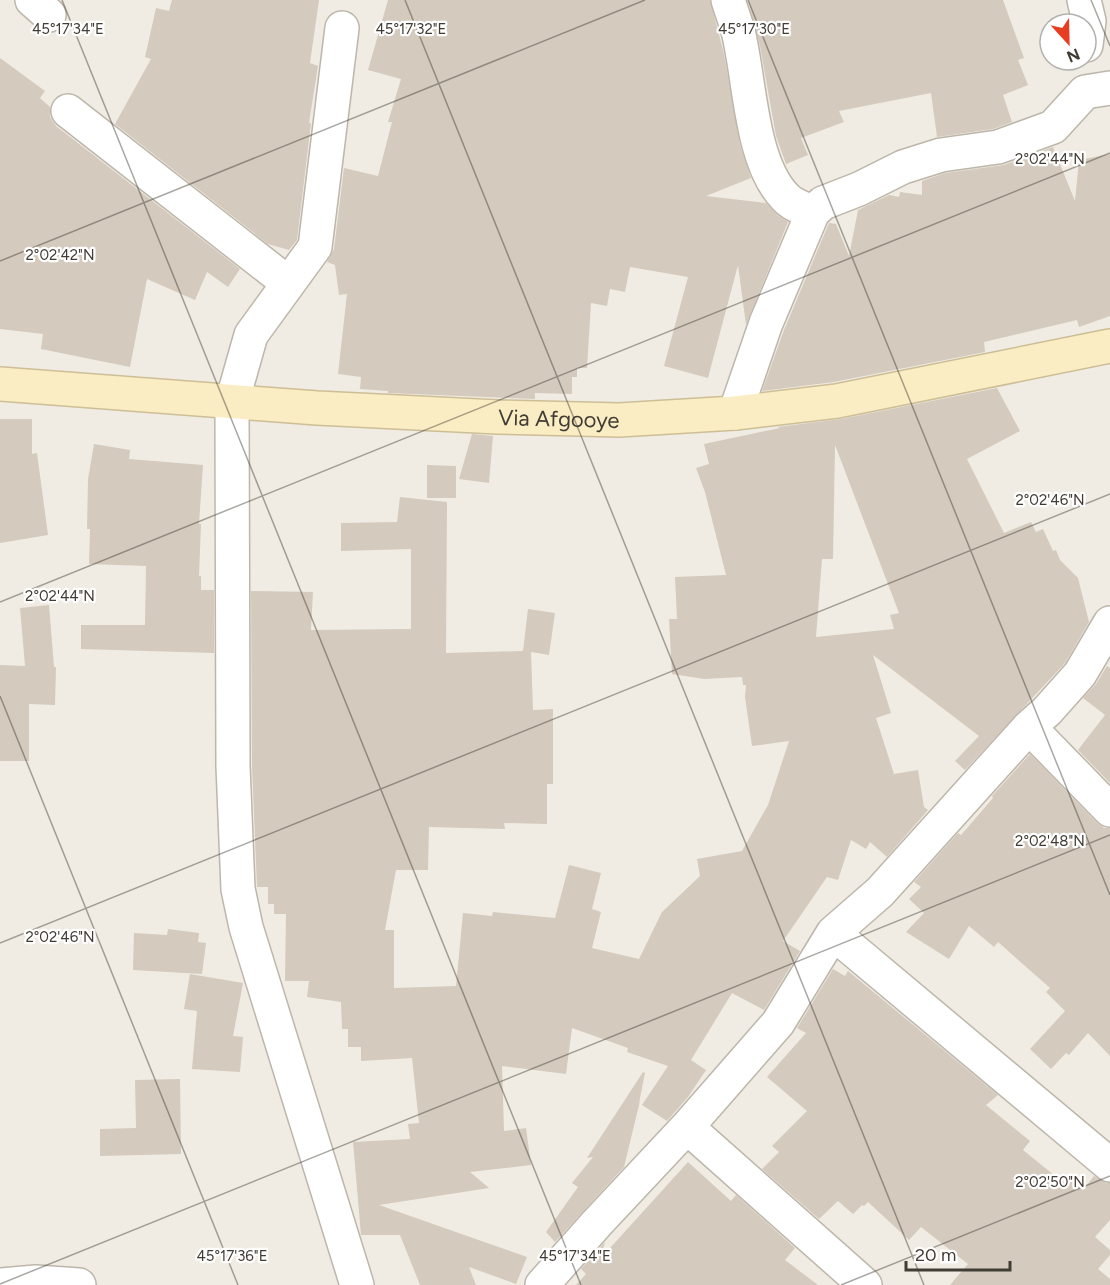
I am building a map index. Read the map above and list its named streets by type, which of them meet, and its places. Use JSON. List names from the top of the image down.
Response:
{
  "streets": {
    "main road": ["Via Afgooye"]
  },
  "scale_bar": "20 m",
  "north": "bottom",
  "coordinates": [
    "45°17'34\"E",
    "45°17'32\"E",
    "45°17'30\"E",
    "2°02'44\"N",
    "2°02'42\"N",
    "2°02'46\"N",
    "2°02'48\"N",
    "2°02'50\"N",
    "45°17'36\"E"
  ]
}
